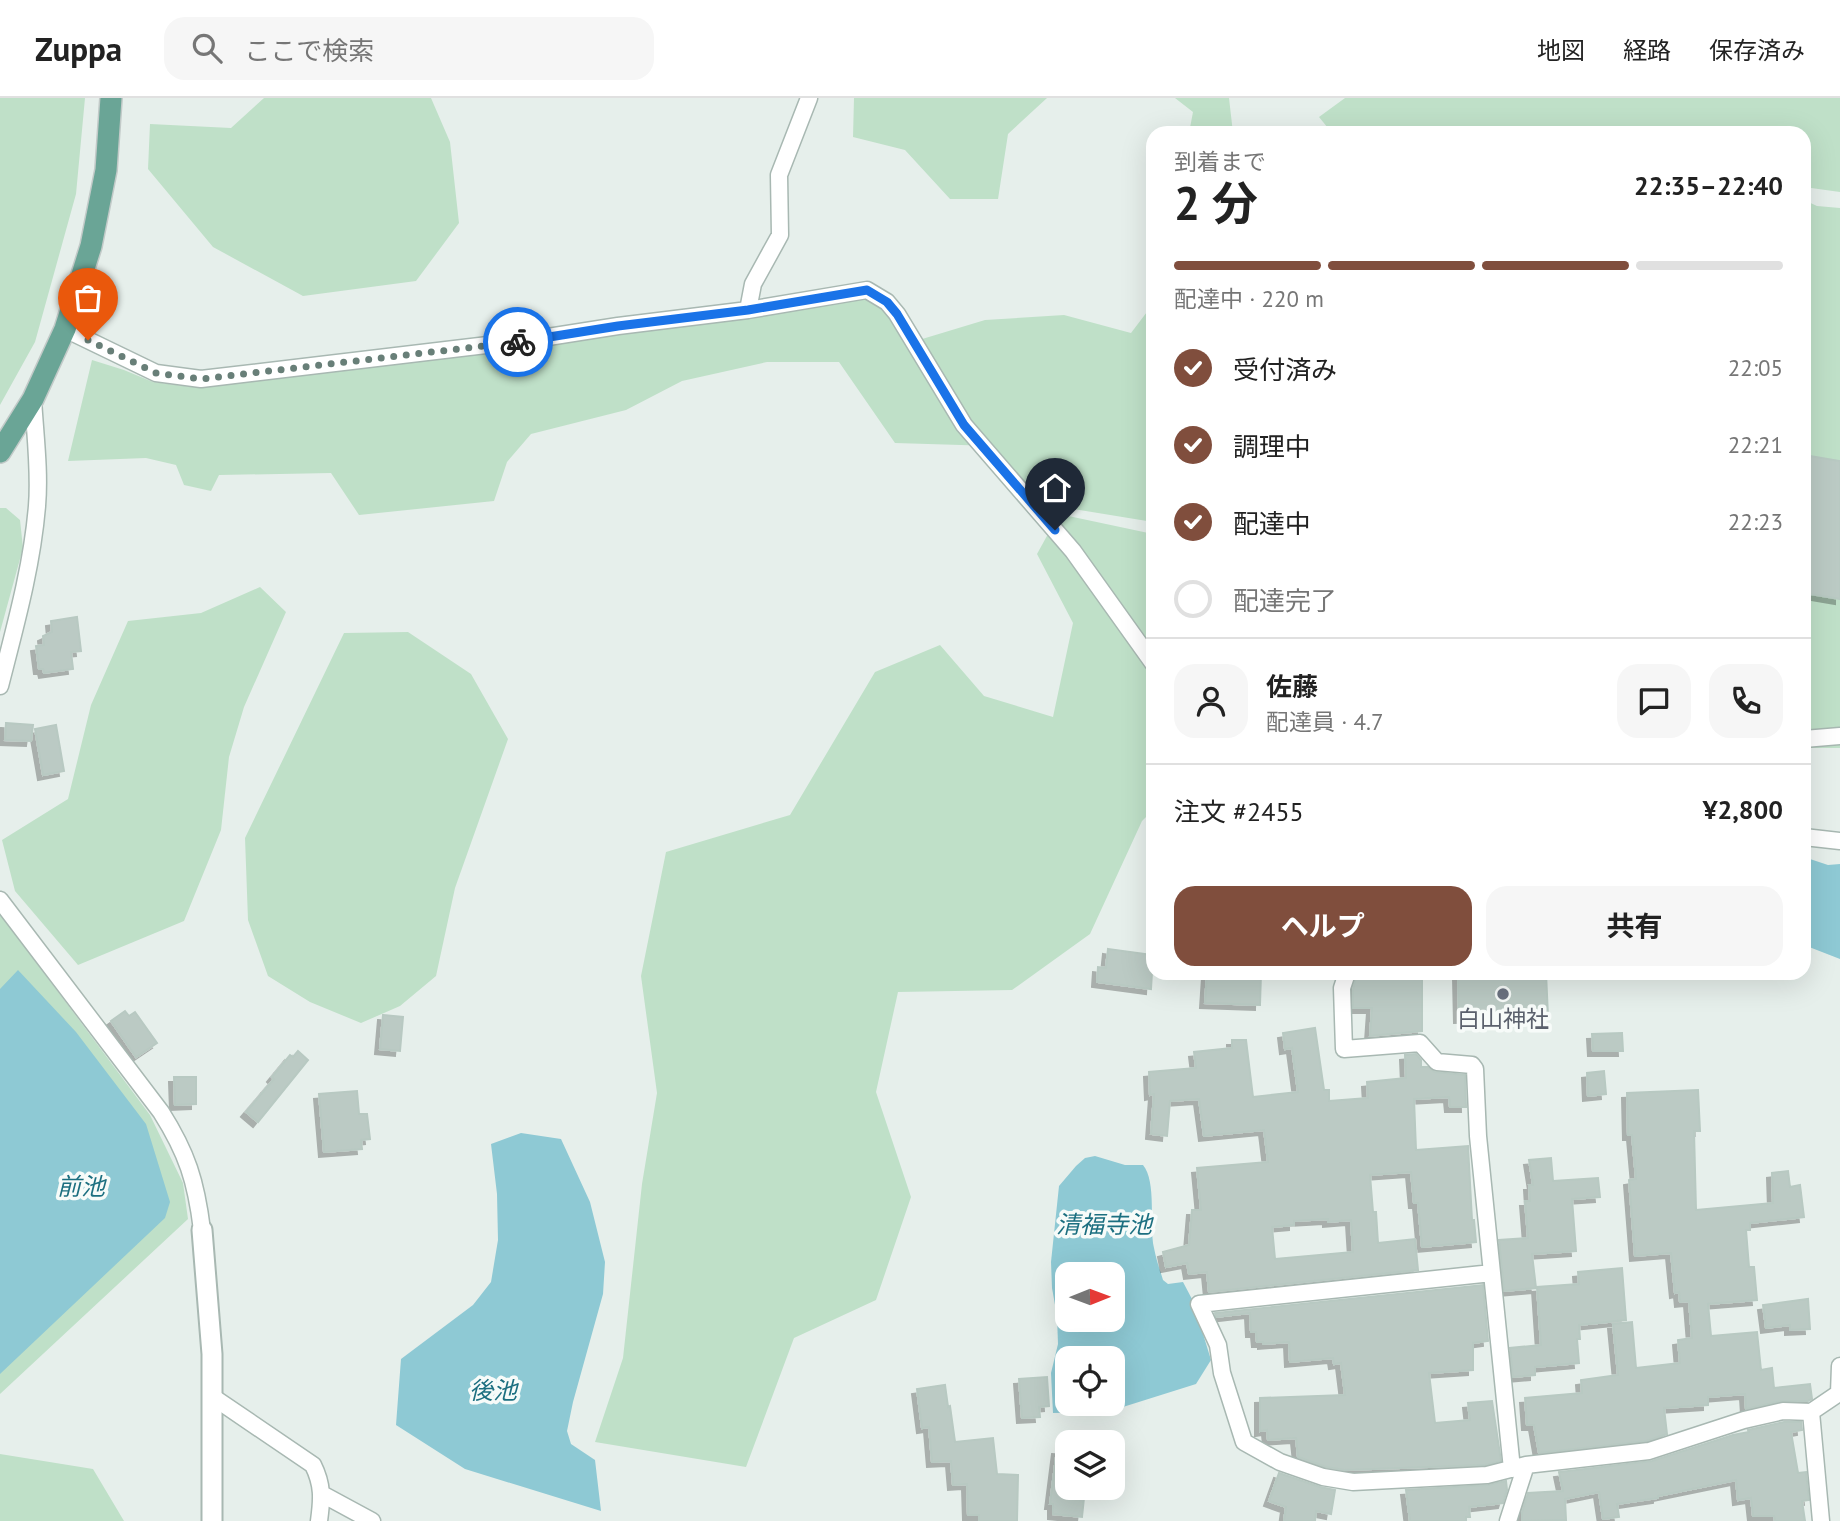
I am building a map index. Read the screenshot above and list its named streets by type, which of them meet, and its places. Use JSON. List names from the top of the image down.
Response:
{
  "water": ["前池", "清福寺池", "後池"],
  "places": ["白山神社"],
  "north": "right",
  "page": {
    "header": "Zuppa",
    "search": "ここで検索",
    "nav": ["地図", "経路", "保存済み"],
    "heading": ["2 分", "到着まで", "22:35–22:40"],
    "panel": [
      "佐藤",
      "配達員 · 4.7",
      "注文 #2455",
      "¥2,800"
    ],
    "bar": "配達中 · 220 m",
    "list": [
      ["受付済み", "22:05"],
      ["調理中", "22:21"],
      ["配達中", "22:23"],
      "配達完了"
    ],
    "buttons": ["ヘルプ", "共有"]
  }
}
